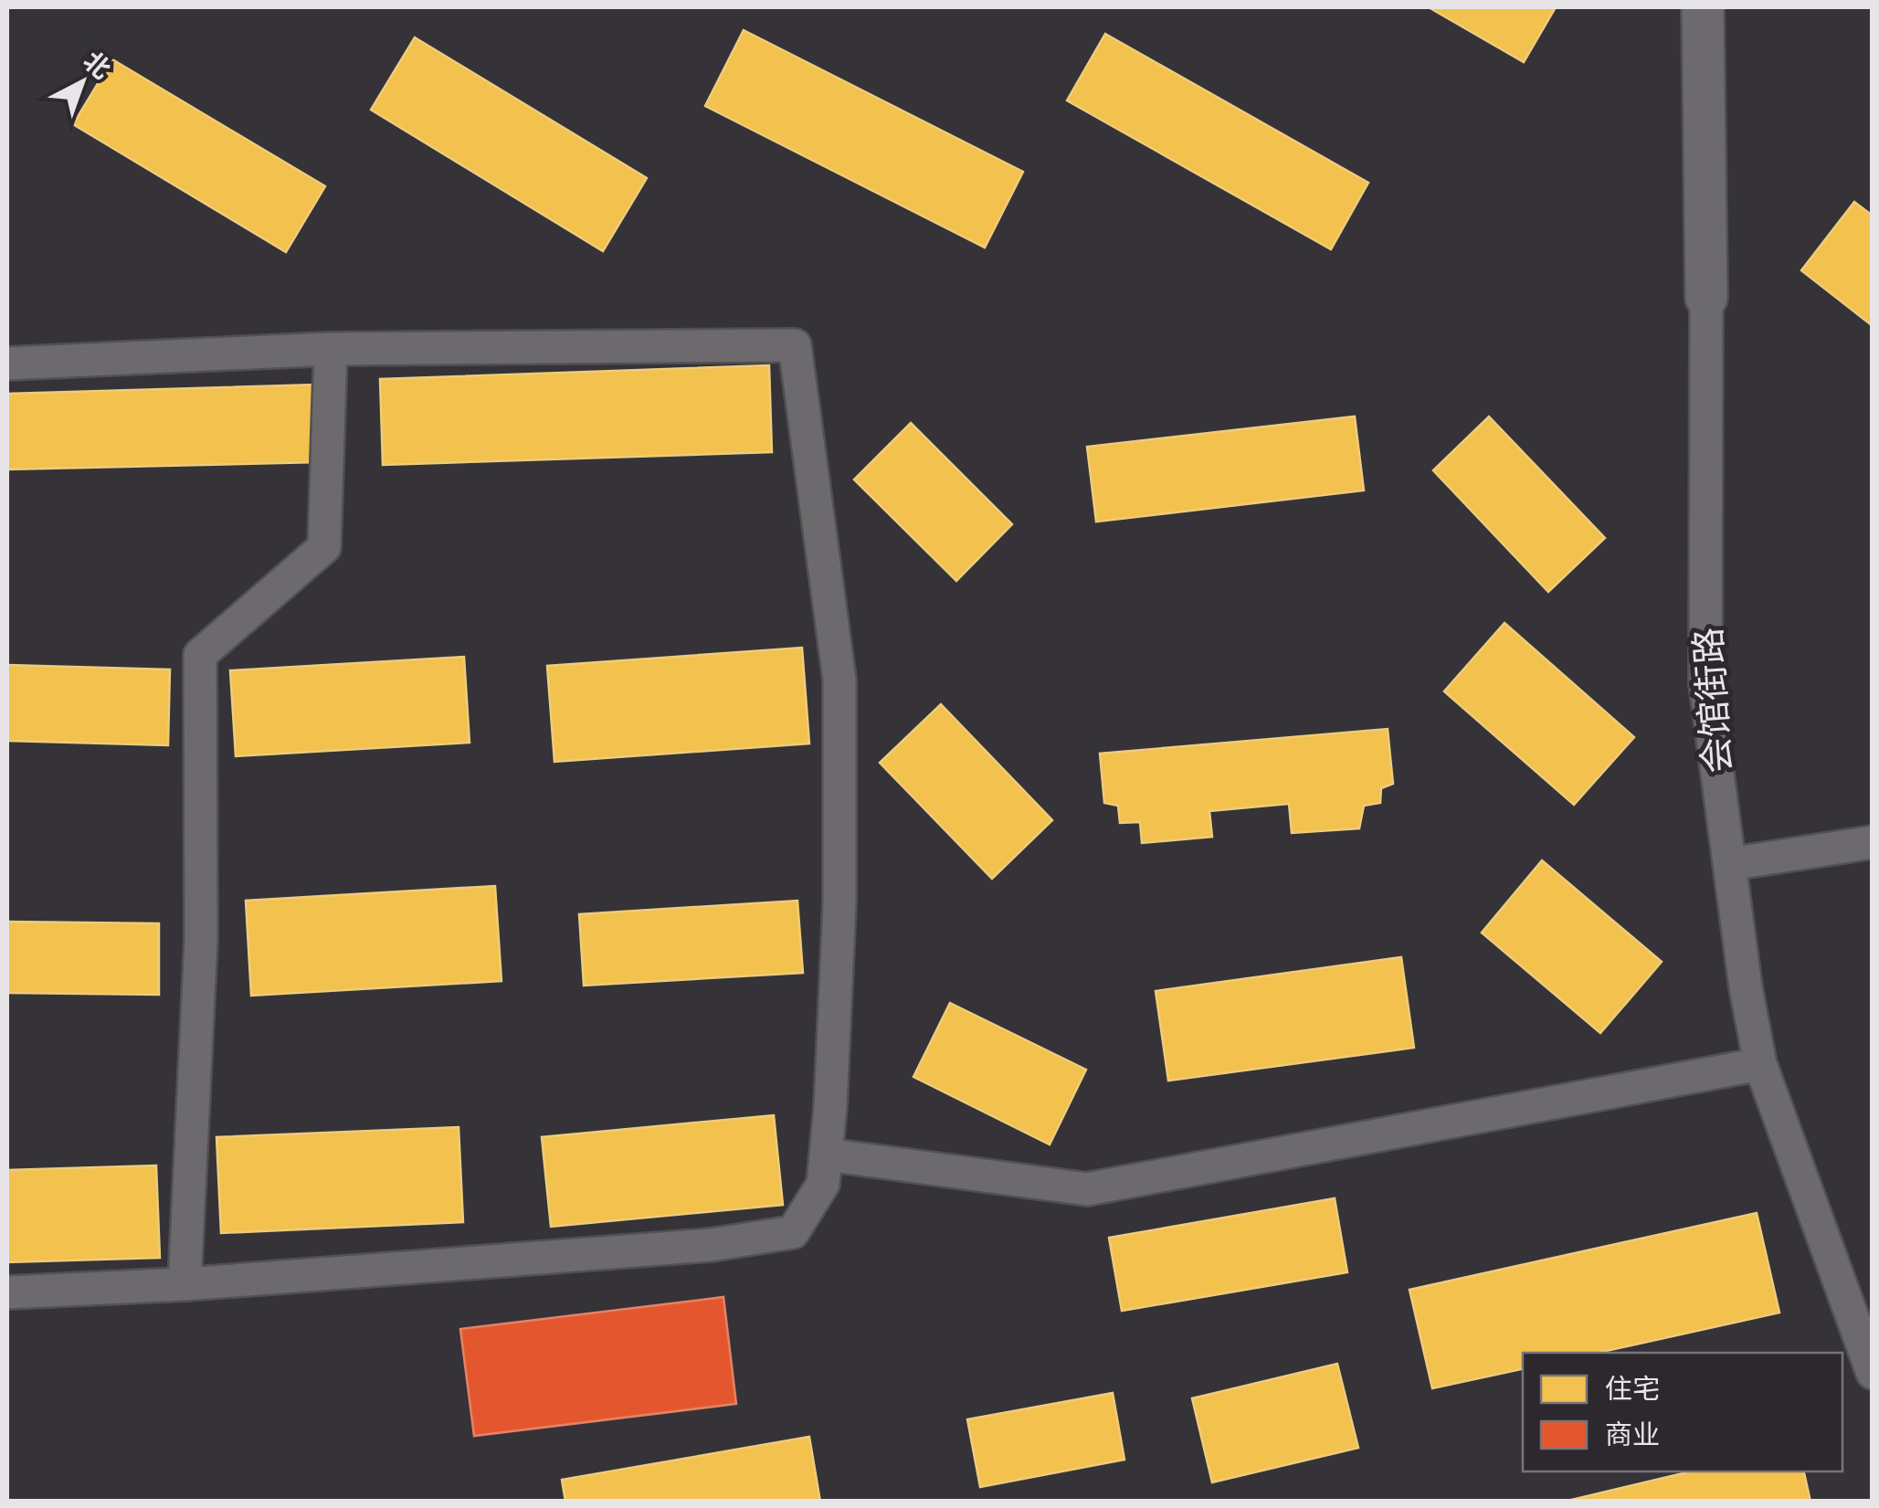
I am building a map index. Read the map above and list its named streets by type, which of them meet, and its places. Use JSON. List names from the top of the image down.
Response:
{
  "streets": {
    "street": ["会馆街路"]
  },
  "legend": ["住宅", "商业"],
  "north": "top right"
}
